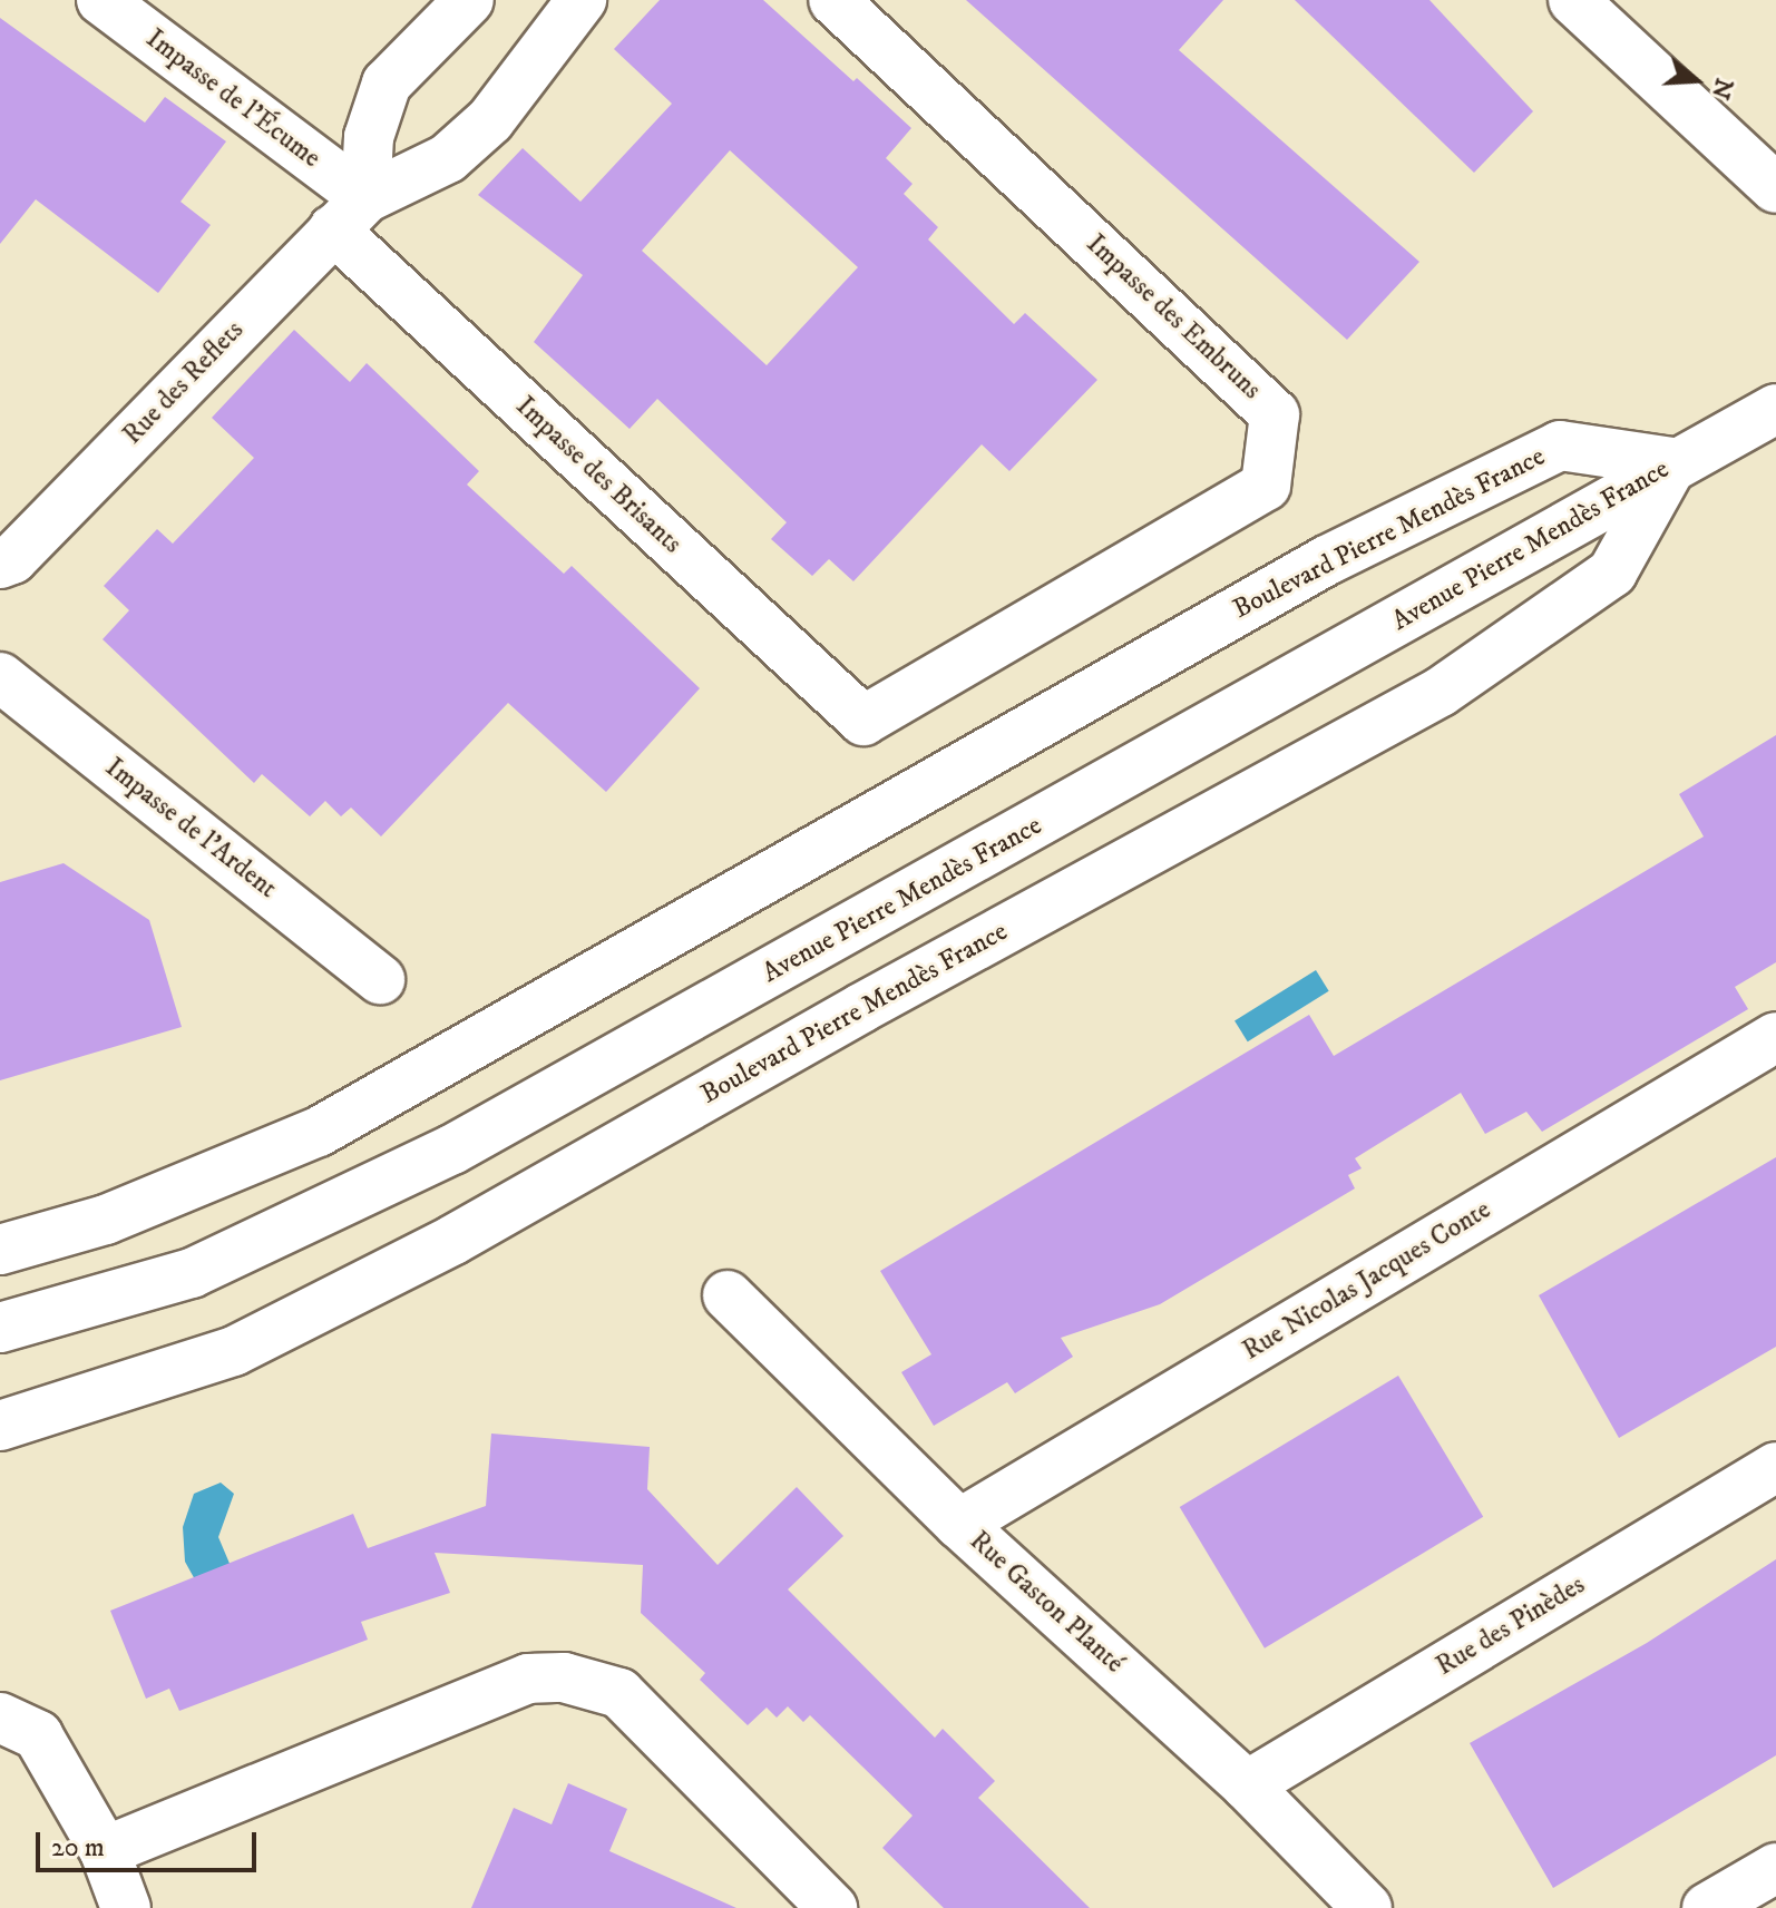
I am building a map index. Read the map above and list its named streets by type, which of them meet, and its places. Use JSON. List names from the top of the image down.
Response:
{
  "streets": {
    "street": [
      "Impasse de l'Écume",
      "Impasse des Embruns",
      "Rue des Reflets",
      "Impasse des Brisants",
      "Boulevard Pierre Mendès France",
      "Avenue Pierre Mendès France",
      "Impasse de l'Ardent",
      "Rue Nicolas Jacques Conte",
      "Rue Gaston Planté",
      "Rue des Pinèdes"
    ]
  },
  "crossings": [
    ["Impasse de l'Écume", "Rue des Reflets"],
    ["Impasse de l'Écume", "Impasse des Brisants"],
    ["Impasse des Embruns", "Impasse des Brisants"],
    ["Rue des Reflets", "Impasse des Brisants"],
    ["Boulevard Pierre Mendès France", "Avenue Pierre Mendès France"],
    ["Rue Nicolas Jacques Conte", "Rue Gaston Planté"],
    ["Rue Gaston Planté", "Rue des Pinèdes"]
  ],
  "scale_bar": "20 m",
  "north": "right"
}
